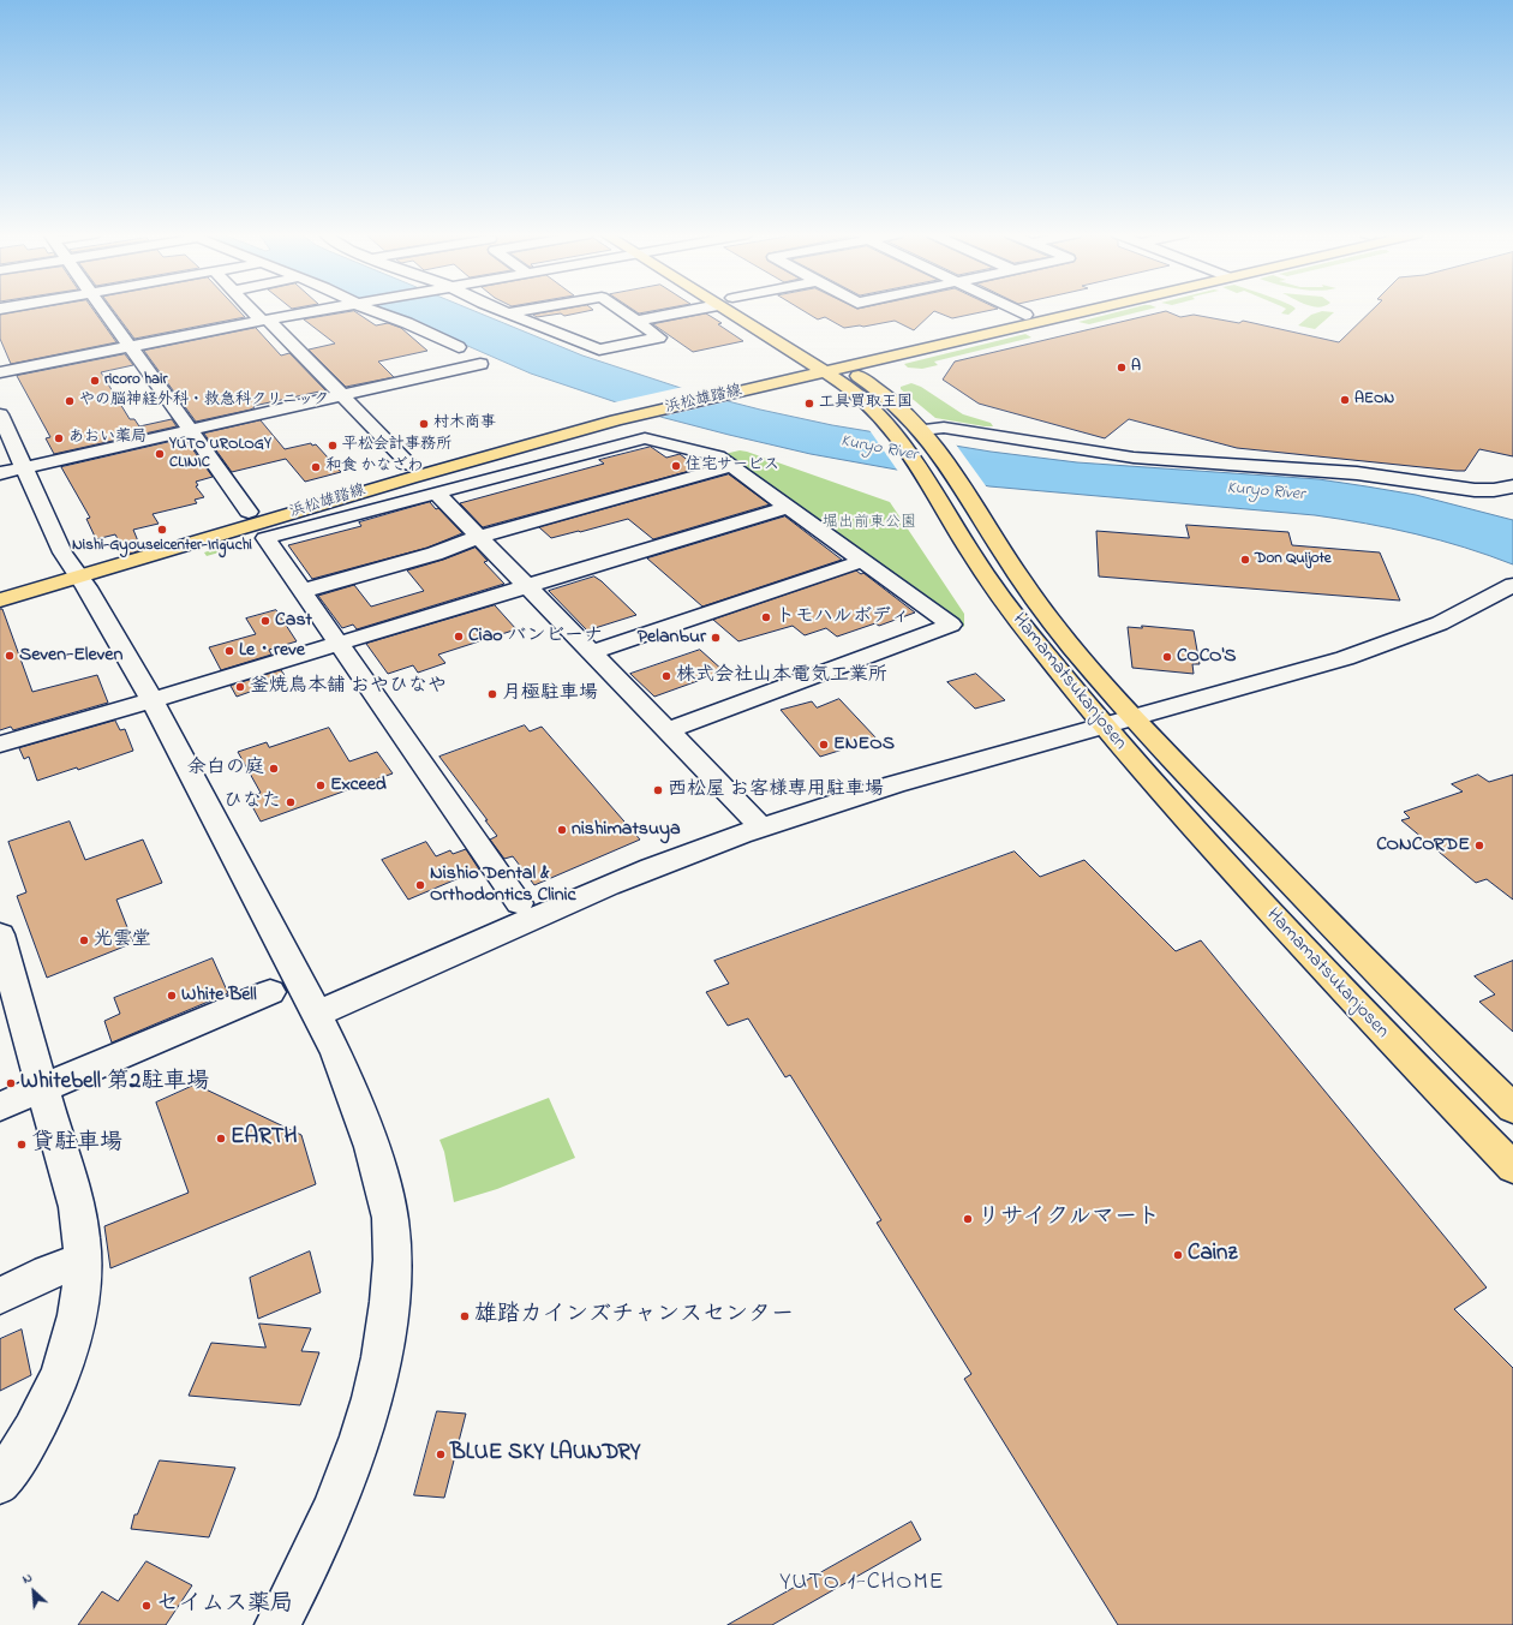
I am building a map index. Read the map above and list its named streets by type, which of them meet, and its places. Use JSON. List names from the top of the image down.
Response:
{
  "streets": {
    "main road": ["浜松雄踏線", "Hamamatsukanjosen"]
  },
  "crossings": [
    ["浜松雄踏線", "Hamamatsukanjosen"]
  ],
  "districts": ["YUTO 1-CHOME"],
  "water": ["Kuryo River"],
  "parks": ["堀出前東公園"],
  "places": [
    "A",
    "ricoro hair",
    "AEON",
    "やの脳神経外科・救急科クリニック",
    "工具買取王国",
    "村木商事",
    "あおい薬局",
    "平松会計事務所",
    "YUTO UROLOGY CLINIC",
    "住宅サービス",
    "和食 かなざわ",
    "Nishi-Gyouseicenter-Iriguchi",
    "Don Quijote",
    "トモハルボディ",
    "Cast",
    "Ciao バンビーナ",
    "Pelanbur",
    "Le・reve",
    "Seven-Eleven",
    "COCO'S",
    "株式会社山本電気工業所",
    "釜焼鳥本舗 おやひなや",
    "月極駐車場",
    "ENEOS",
    "余白の庭",
    "Exceed",
    "西松屋 お客様専用駐車場",
    "ひなた",
    "nishimatsuya",
    "CONCORDE",
    "Nishio Dental & Orthodontics Clinic",
    "光雲堂",
    "White Bell",
    "Whitebell 第2駐車場",
    "EARTH",
    "貸駐車場",
    "リサイクルマート",
    "Cainz",
    "雄踏カインズチャンスセンター",
    "BLUE SKY LAUNDRY",
    "セイムス薬局"
  ],
  "north": "top left"
}
